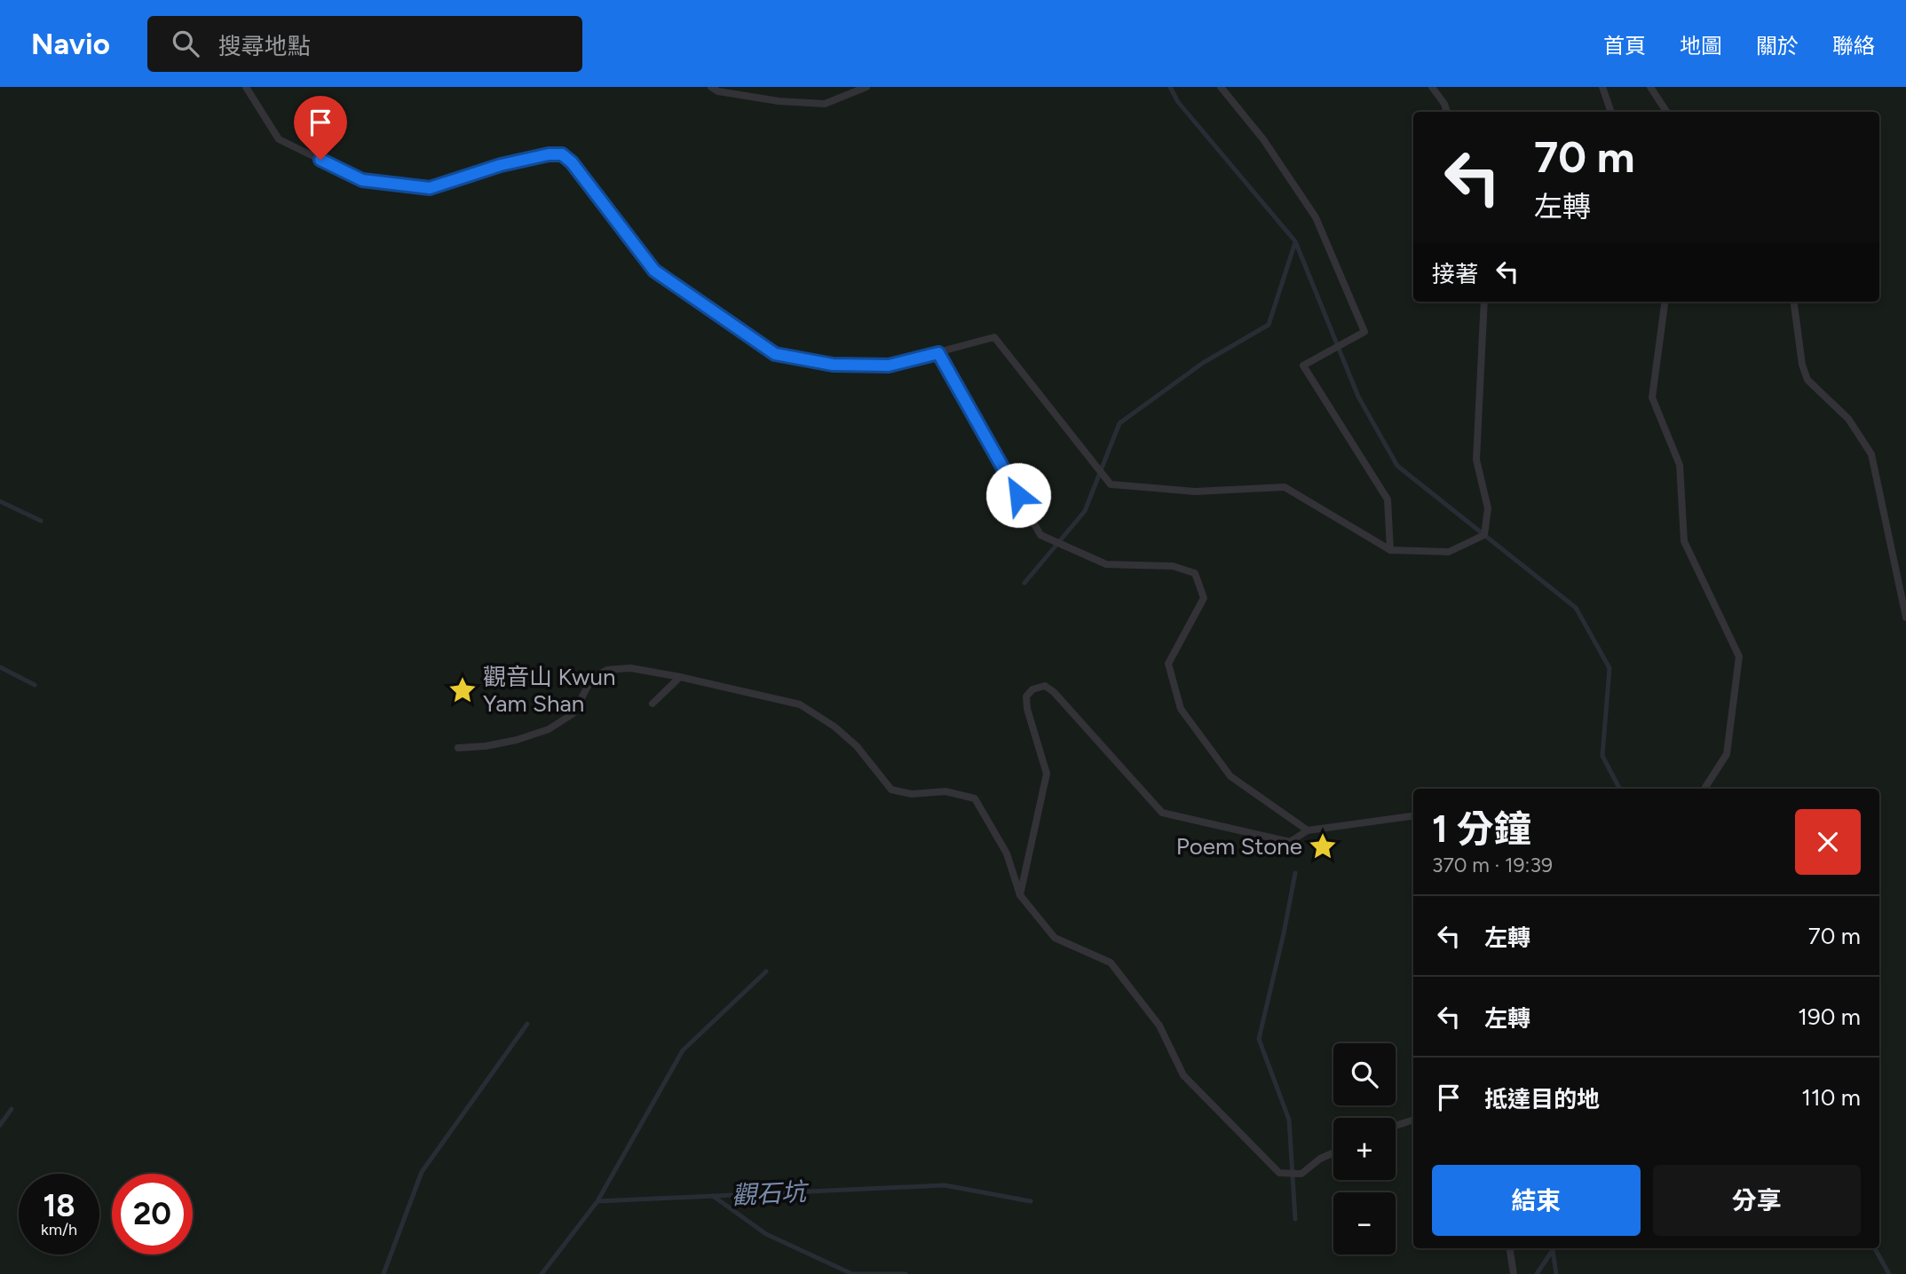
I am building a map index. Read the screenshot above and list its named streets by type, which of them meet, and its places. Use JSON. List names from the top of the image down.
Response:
{
  "water": ["觀石坑"],
  "places": {
    "place": ["觀音山 Kwun Yam Shan", "Poem Stone"]
  },
  "page": {
    "header": "Navio",
    "search": "搜尋地點",
    "nav": [
      "首頁",
      "地圖",
      "關於",
      "聯絡"
    ],
    "turn": ["70 m", "左轉"],
    "then": "接著",
    "heading": ["1 分鐘", "370 m · 19:39"],
    "list": [
      {
        "name": "左轉",
        "value": "70 m"
      },
      {
        "name": "左轉",
        "value": "190 m"
      },
      {
        "name": "抵達目的地",
        "value": "110 m"
      }
    ],
    "map_buttons": ["+", "−"],
    "buttons": ["結束", "分享"],
    "speed": "18 km/h",
    "limit": "20"
  }
}
